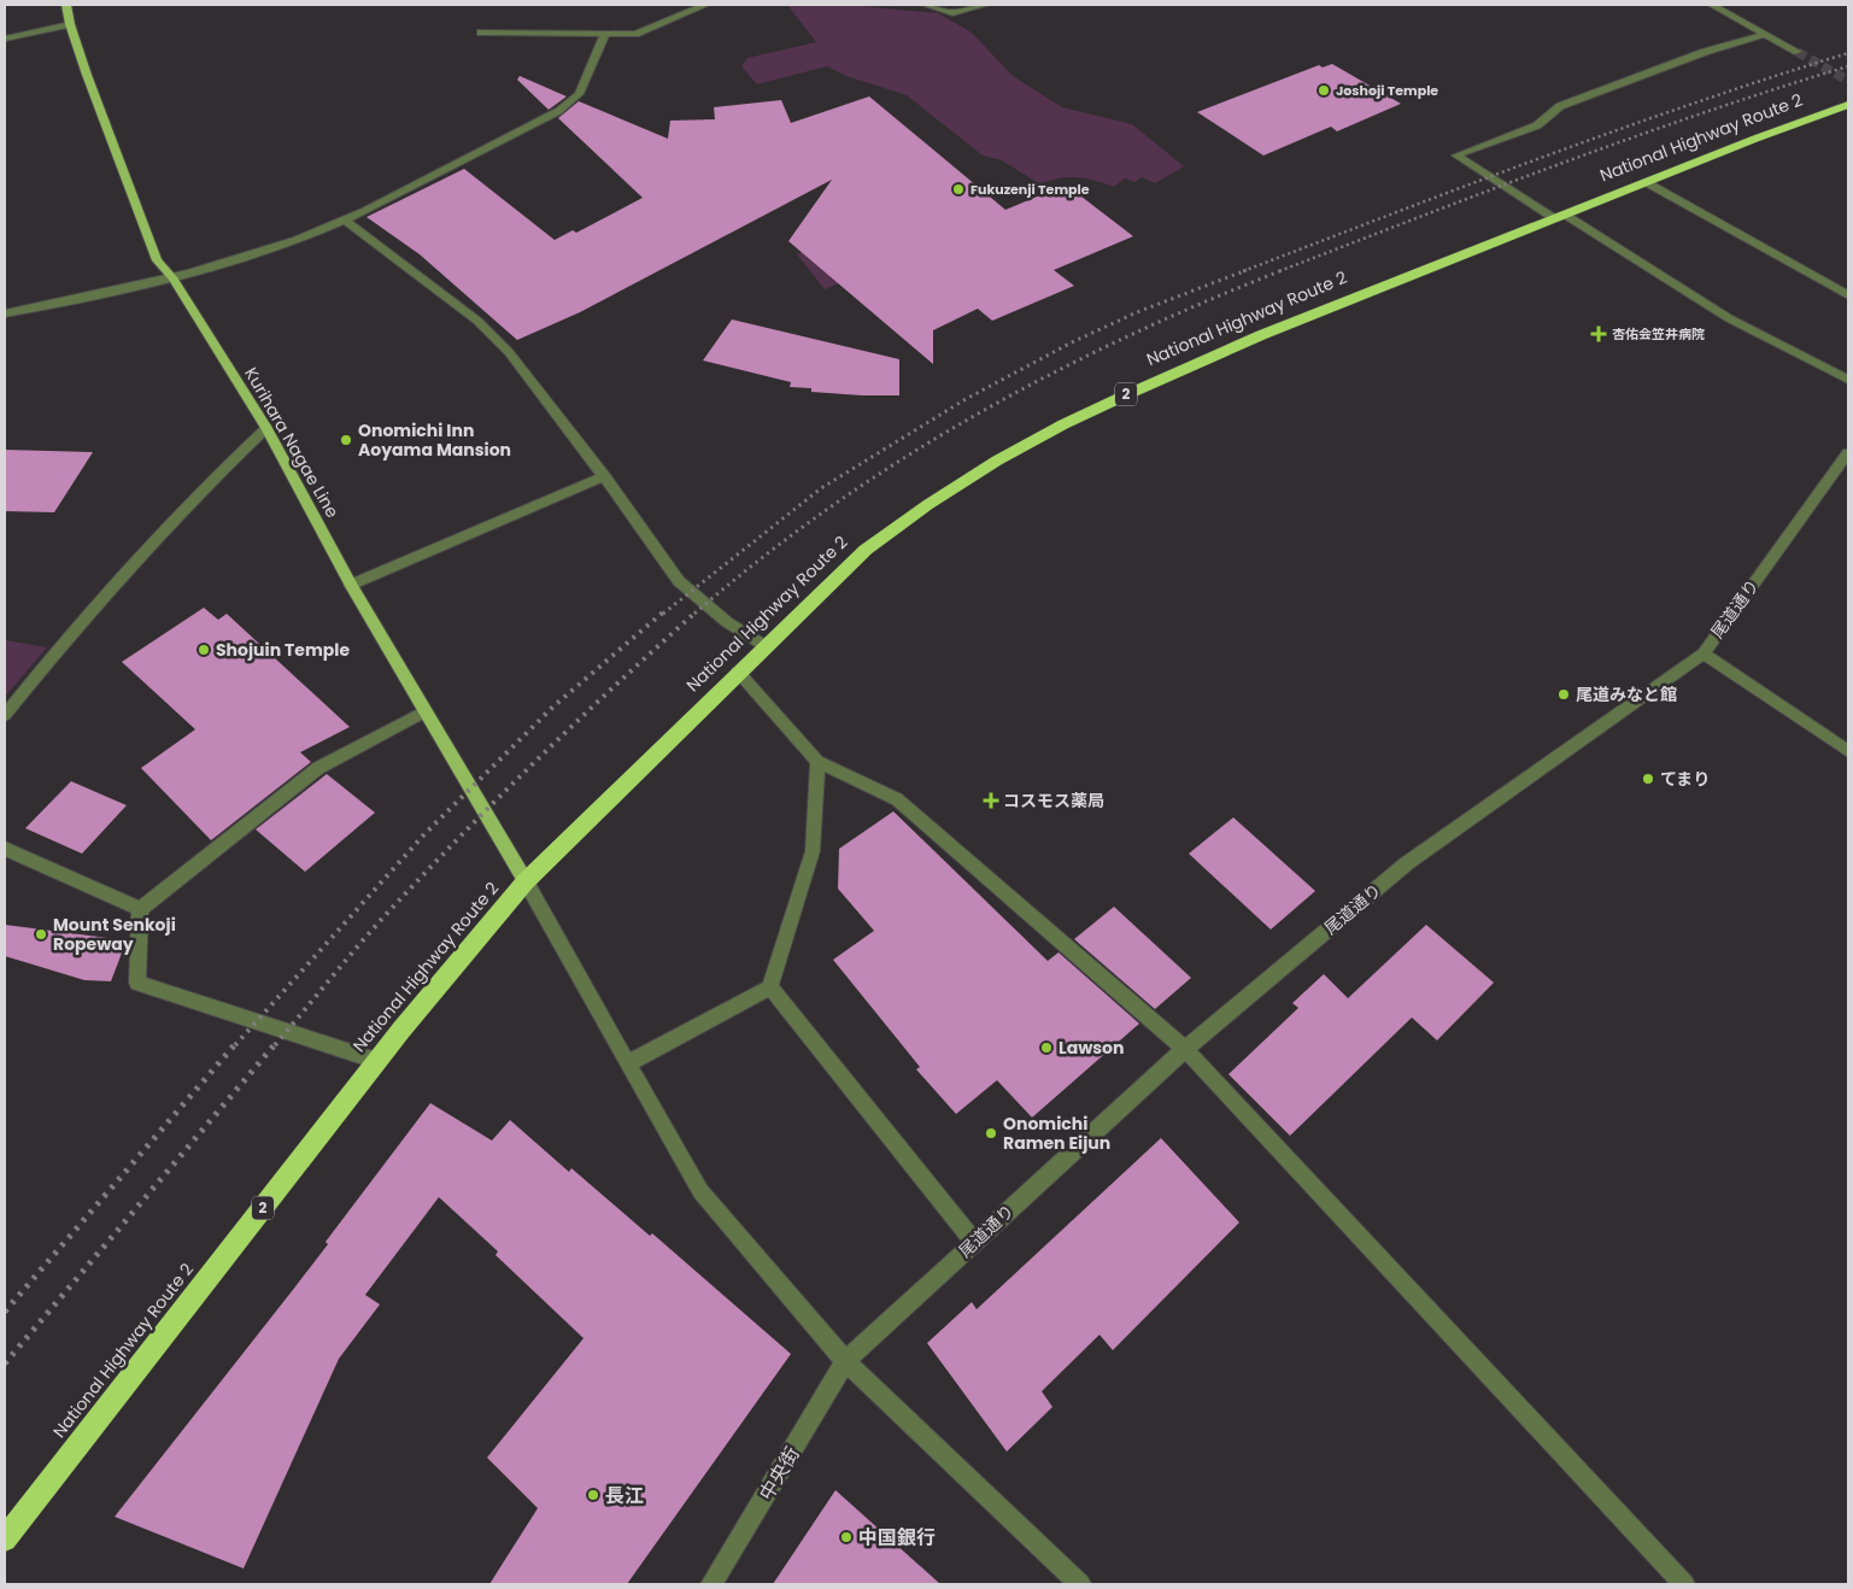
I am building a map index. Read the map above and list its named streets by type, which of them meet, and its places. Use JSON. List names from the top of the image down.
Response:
{
  "streets": {
    "highway": ["National Highway Route 2", "2"],
    "main road": ["Kurihara Nagae Line"],
    "street": ["尾道通り", "中央街"]
  },
  "crossings": [
    ["National Highway Route 2", "Kurihara Nagae Line"],
    ["尾道通り", "中央街"]
  ],
  "places": {
    "other": [
      "Joshoji Temple",
      "Fukuzenji Temple",
      "Onomichi Inn Aoyama Mansion",
      "Shojuin Temple",
      "尾道みなと館",
      "てまり",
      "Mount Senkoji Ropeway",
      "Lawson",
      "Onomichi Ramen Eijun",
      "長江",
      "中国銀行"
    ],
    "health": ["杏佑会笠井病院", "コスモス薬局"]
  }
}
